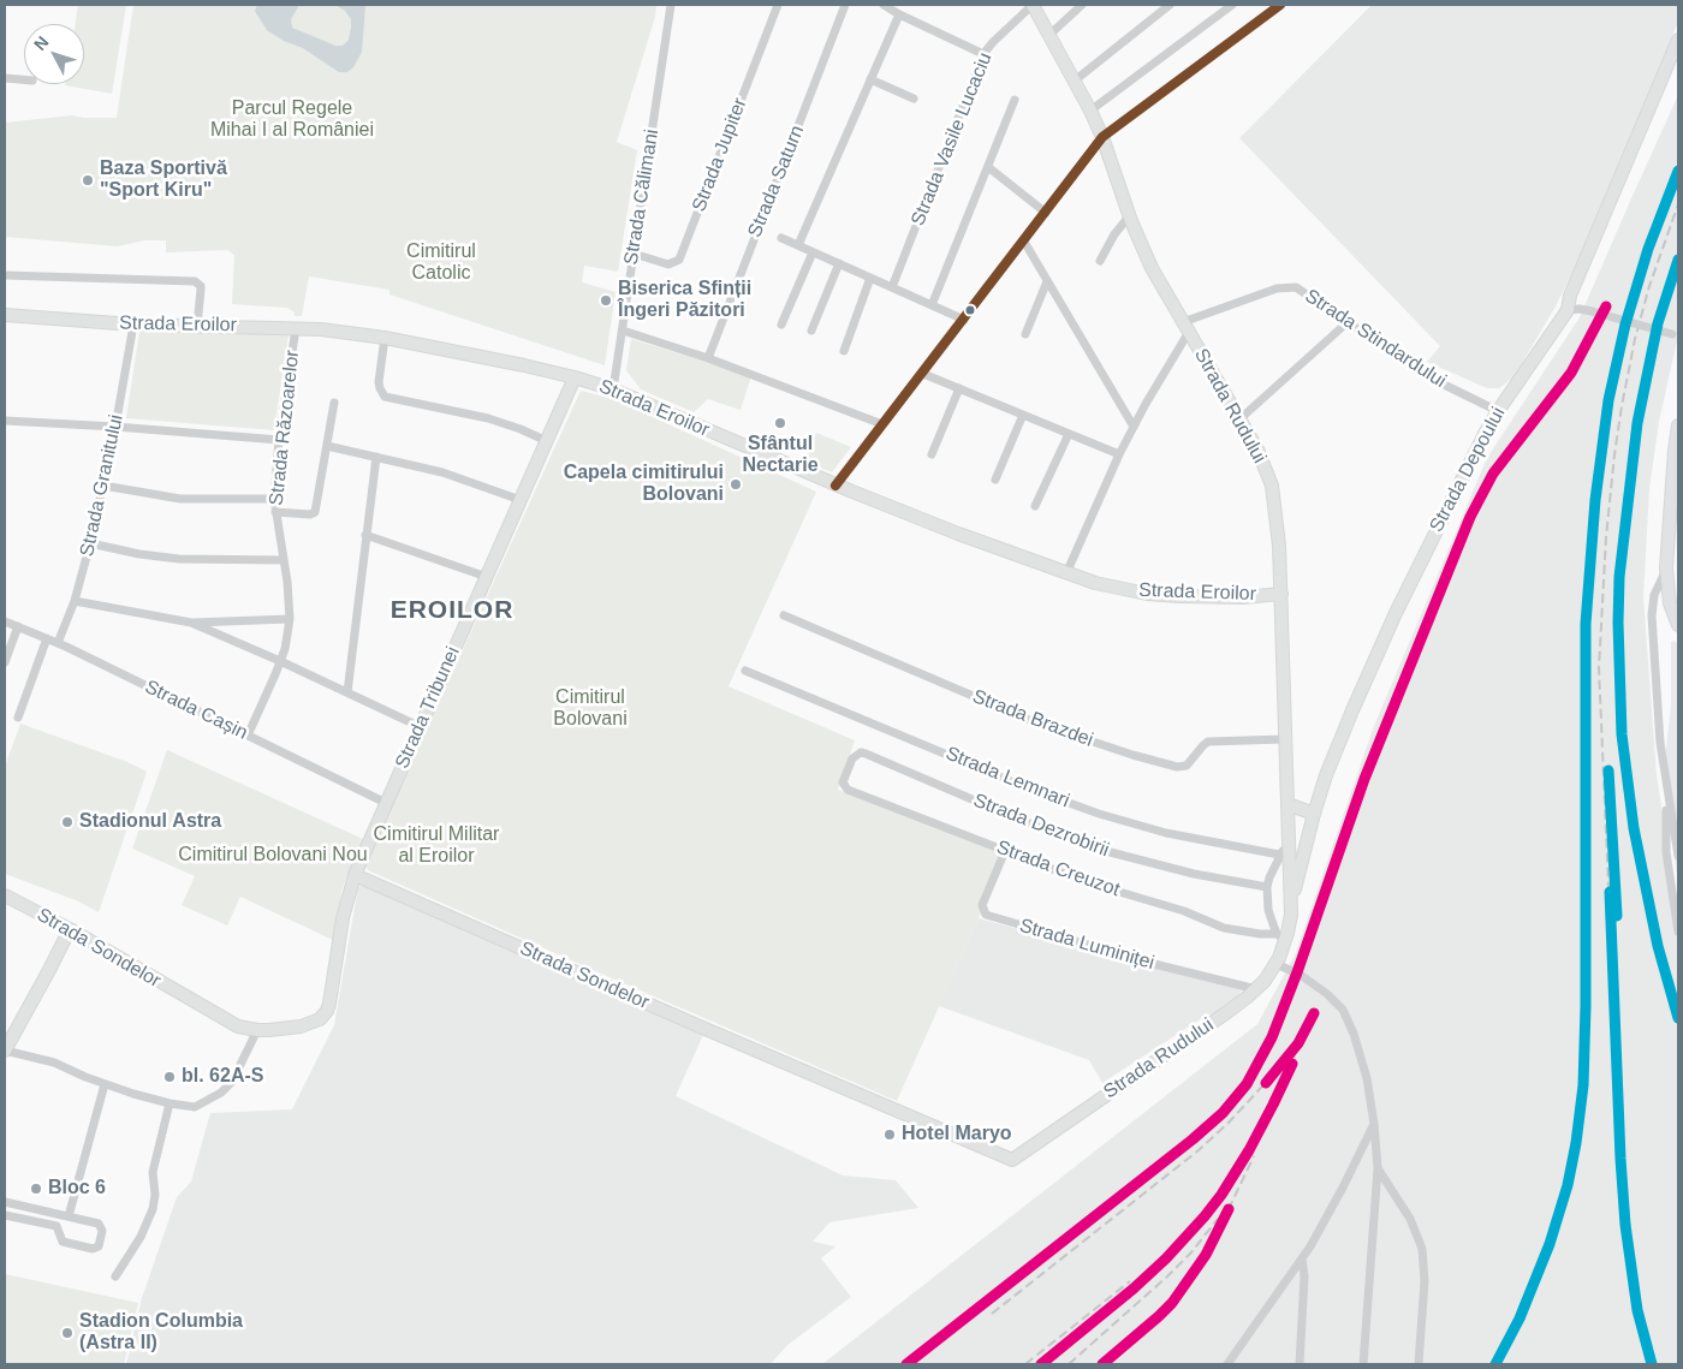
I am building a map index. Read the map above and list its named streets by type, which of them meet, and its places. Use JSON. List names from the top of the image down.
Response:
{
  "streets": {
    "street": [
      "Strada Vasile Lucaciu",
      "Strada Jupiter",
      "Strada Saturn",
      "Strada Călimani",
      "Strada Eroilor",
      "Strada Stindardului",
      "Strada Rudului",
      "Strada Răzoarelor",
      "Strada Depoului",
      "Strada Granitului",
      "Strada Tribunei",
      "Strada Cașin",
      "Strada Brazdei",
      "Strada Lemnari",
      "Strada Dezrobirii",
      "Strada Creuzot",
      "Strada Luminiței",
      "Strada Sondelor"
    ]
  },
  "crossings": [
    ["Strada Vasile Lucaciu", "Strada Rudului"],
    ["Strada Jupiter", "Strada Călimani"],
    ["Strada Călimani", "Strada Eroilor"],
    ["Strada Eroilor", "Strada Rudului"],
    ["Strada Eroilor", "Strada Răzoarelor"],
    ["Strada Eroilor", "Strada Granitului"],
    ["Strada Eroilor", "Strada Tribunei"],
    ["Strada Stindardului", "Strada Rudului"],
    ["Strada Stindardului", "Strada Depoului"],
    ["Strada Rudului", "Strada Depoului"],
    ["Strada Rudului", "Strada Brazdei"],
    ["Strada Rudului", "Strada Creuzot"],
    ["Strada Rudului", "Strada Luminiței"],
    ["Strada Rudului", "Strada Sondelor"],
    ["Strada Răzoarelor", "Strada Cașin"],
    ["Strada Granitului", "Strada Cașin"],
    ["Strada Tribunei", "Strada Cașin"],
    ["Strada Tribunei", "Strada Sondelor"],
    ["Strada Dezrobirii", "Strada Creuzot"],
    ["Strada Creuzot", "Strada Luminiței"]
  ],
  "districts": ["EROILOR"],
  "parks": [
    "Parcul Regele Mihai I al României",
    "Cimitirul Catolic",
    "Cimitirul Bolovani",
    "Cimitirul Militar al Eroilor",
    "Cimitirul Bolovani Nou"
  ],
  "places": [
    "Baza Sportivă \"Sport Kiru\"",
    "Biserica Sfinții Îngeri Păzitori",
    "Sfântul Nectarie",
    "Capela cimitirului Bolovani",
    "Stadionul Astra",
    "bl. 62A-S",
    "Hotel Maryo",
    "Bloc 6",
    "Stadion Columbia (Astra II)"
  ],
  "north": "top left"
}
